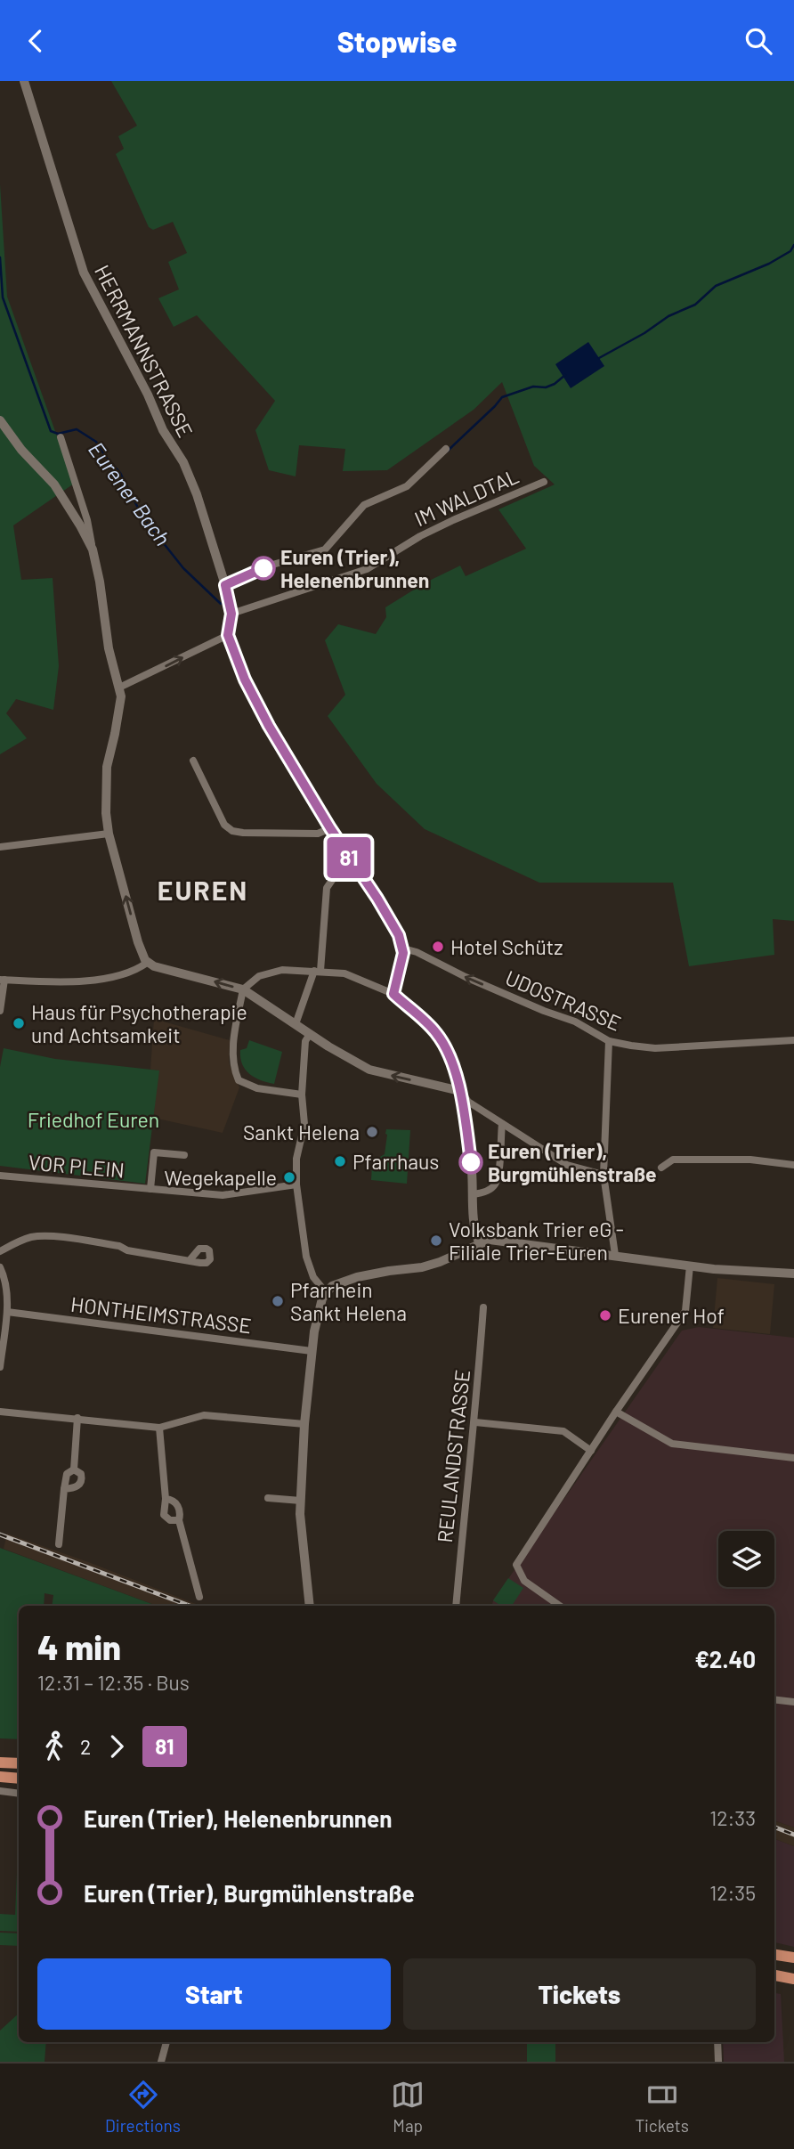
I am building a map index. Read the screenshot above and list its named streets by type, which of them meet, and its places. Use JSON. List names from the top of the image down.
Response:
{
  "streets": {
    "street": [
      "HERRMANNSTRASSE",
      "IM WALDTAL",
      "UDOSTRASSE",
      "VOR PLEIN",
      "HONTHEIMSTRASSE",
      "REULANDSTRASSE"
    ]
  },
  "crossings": [
    ["HERRMANNSTRASSE", "IM WALDTAL"]
  ],
  "one_way": ["UDOSTRASSE"],
  "districts": ["EUREN"],
  "water": ["Eurener Bach"],
  "parks": ["Friedhof Euren"],
  "places": [
    "Euren (Trier), Helenenbrunnen",
    "Hotel Schütz",
    "Haus für Psychotherapie und Achtsamkeit",
    "Sankt Helena",
    "Pfarrhaus",
    "Euren (Trier), Burgmühlenstraße",
    "Wegekapelle",
    "Volksbank Trier eG - Filiale Trier-Euren",
    "Pfarrhein Sankt Helena",
    "Eurener Hof"
  ],
  "lines": ["bus line 81"],
  "page": {
    "header": "Stopwise",
    "on_map": "81",
    "heading": ["4 min", "12:31 – 12:35 · Bus", "€2.40"],
    "legs": ["2", "81"],
    "list": [
      {
        "name": "Euren (Trier), Helenenbrunnen",
        "value": "12:33"
      },
      {
        "name": "Euren (Trier), Burgmühlenstraße",
        "value": "12:35"
      }
    ],
    "buttons": ["Start", "Tickets"],
    "tabs": ["Directions", "Map", "Tickets"]
  }
}
